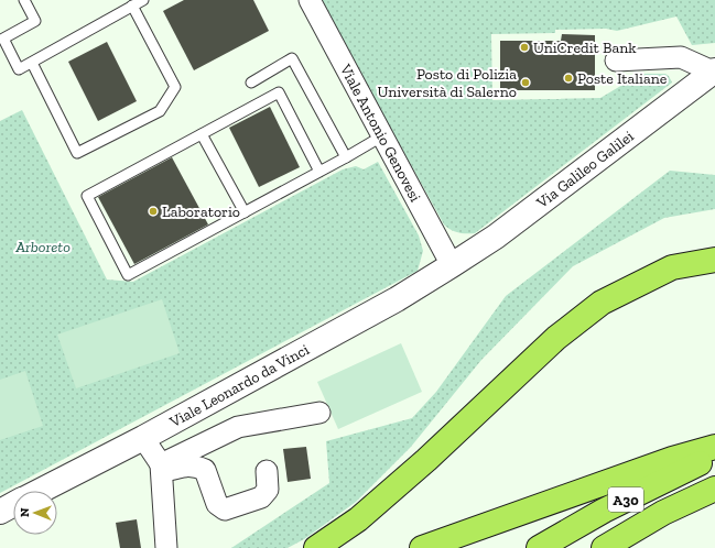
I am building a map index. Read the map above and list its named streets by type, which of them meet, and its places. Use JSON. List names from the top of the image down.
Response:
{
  "streets": {
    "highway": ["A30"],
    "street": ["Viale Antonio Genovesi", "Via Galileo Galilei", "Viale Leonardo da Vinci"]
  },
  "crossings": [
    ["Viale Antonio Genovesi", "Via Galileo Galilei"],
    ["Viale Antonio Genovesi", "Viale Leonardo da Vinci"],
    ["Via Galileo Galilei", "Viale Leonardo da Vinci"]
  ],
  "parks": ["Arboreto"],
  "places": [
    "UniCredit Bank",
    "Poste Italiane",
    "Posto di Polizia Università di Salerno",
    "Laboratorio"
  ],
  "north": "left"
}
